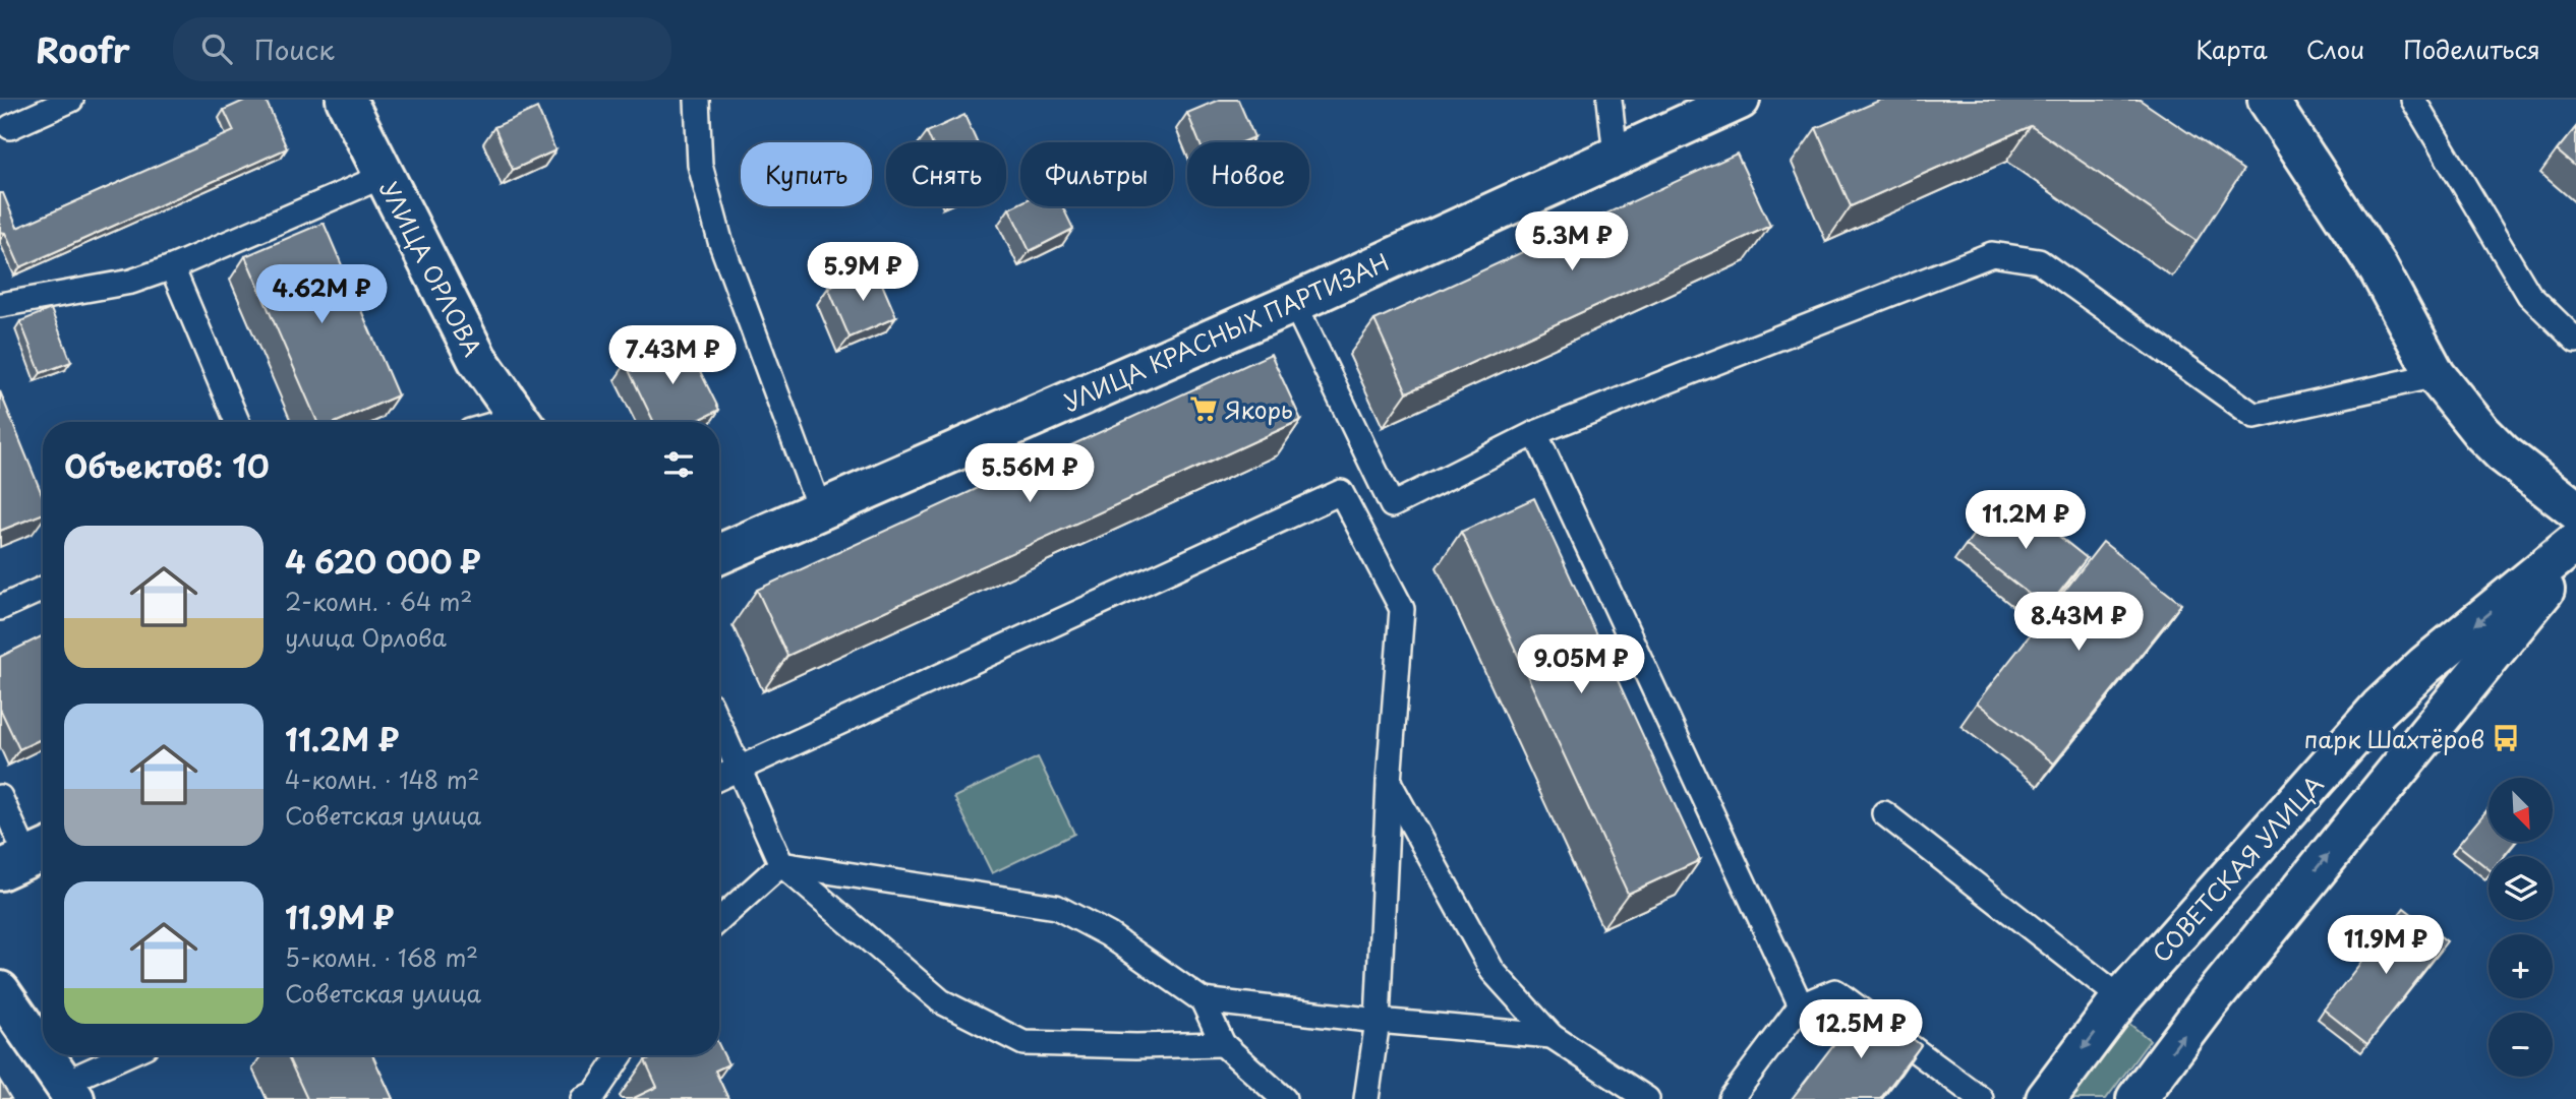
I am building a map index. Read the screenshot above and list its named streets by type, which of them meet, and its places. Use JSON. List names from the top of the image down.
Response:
{
  "streets": {
    "main road": ["УЛИЦА ОРЛОВА", "УЛИЦА КРАСНЫХ ПАРТИЗАН", "СОВЕТСКАЯ УЛИЦА"]
  },
  "places": {
    "supermarket": ["Якорь"],
    "bus stop": ["парк Шахтёров"]
  },
  "north": "bottom right",
  "page": {
    "header": "Roofr",
    "search": "Поиск",
    "nav": ["Карта", "Слои", "Поделиться"],
    "chip": [
      "Купить",
      "Снять",
      "Фильтры",
      "Новое"
    ],
    "price": [
      "5.3M ₽",
      "5.9M ₽",
      "4.62M ₽",
      "7.43M ₽",
      "5.56M ₽",
      "11.2M ₽",
      "8.43M ₽",
      "9.05M ₽",
      "11.9M ₽",
      "12.5M ₽"
    ],
    "heading": "Объектов: 10",
    "list": [
      {
        "name": "4 620 000 ₽",
        "note": "2-комн. · 64 m² · улица Орлова"
      },
      {
        "name": "11.2M ₽",
        "note": "4-комн. · 148 m² · Советская улица"
      },
      {
        "name": "11.9M ₽",
        "note": "5-комн. · 168 m² · Советская улица"
      }
    ],
    "map_buttons": ["+", "−"]
  }
}
